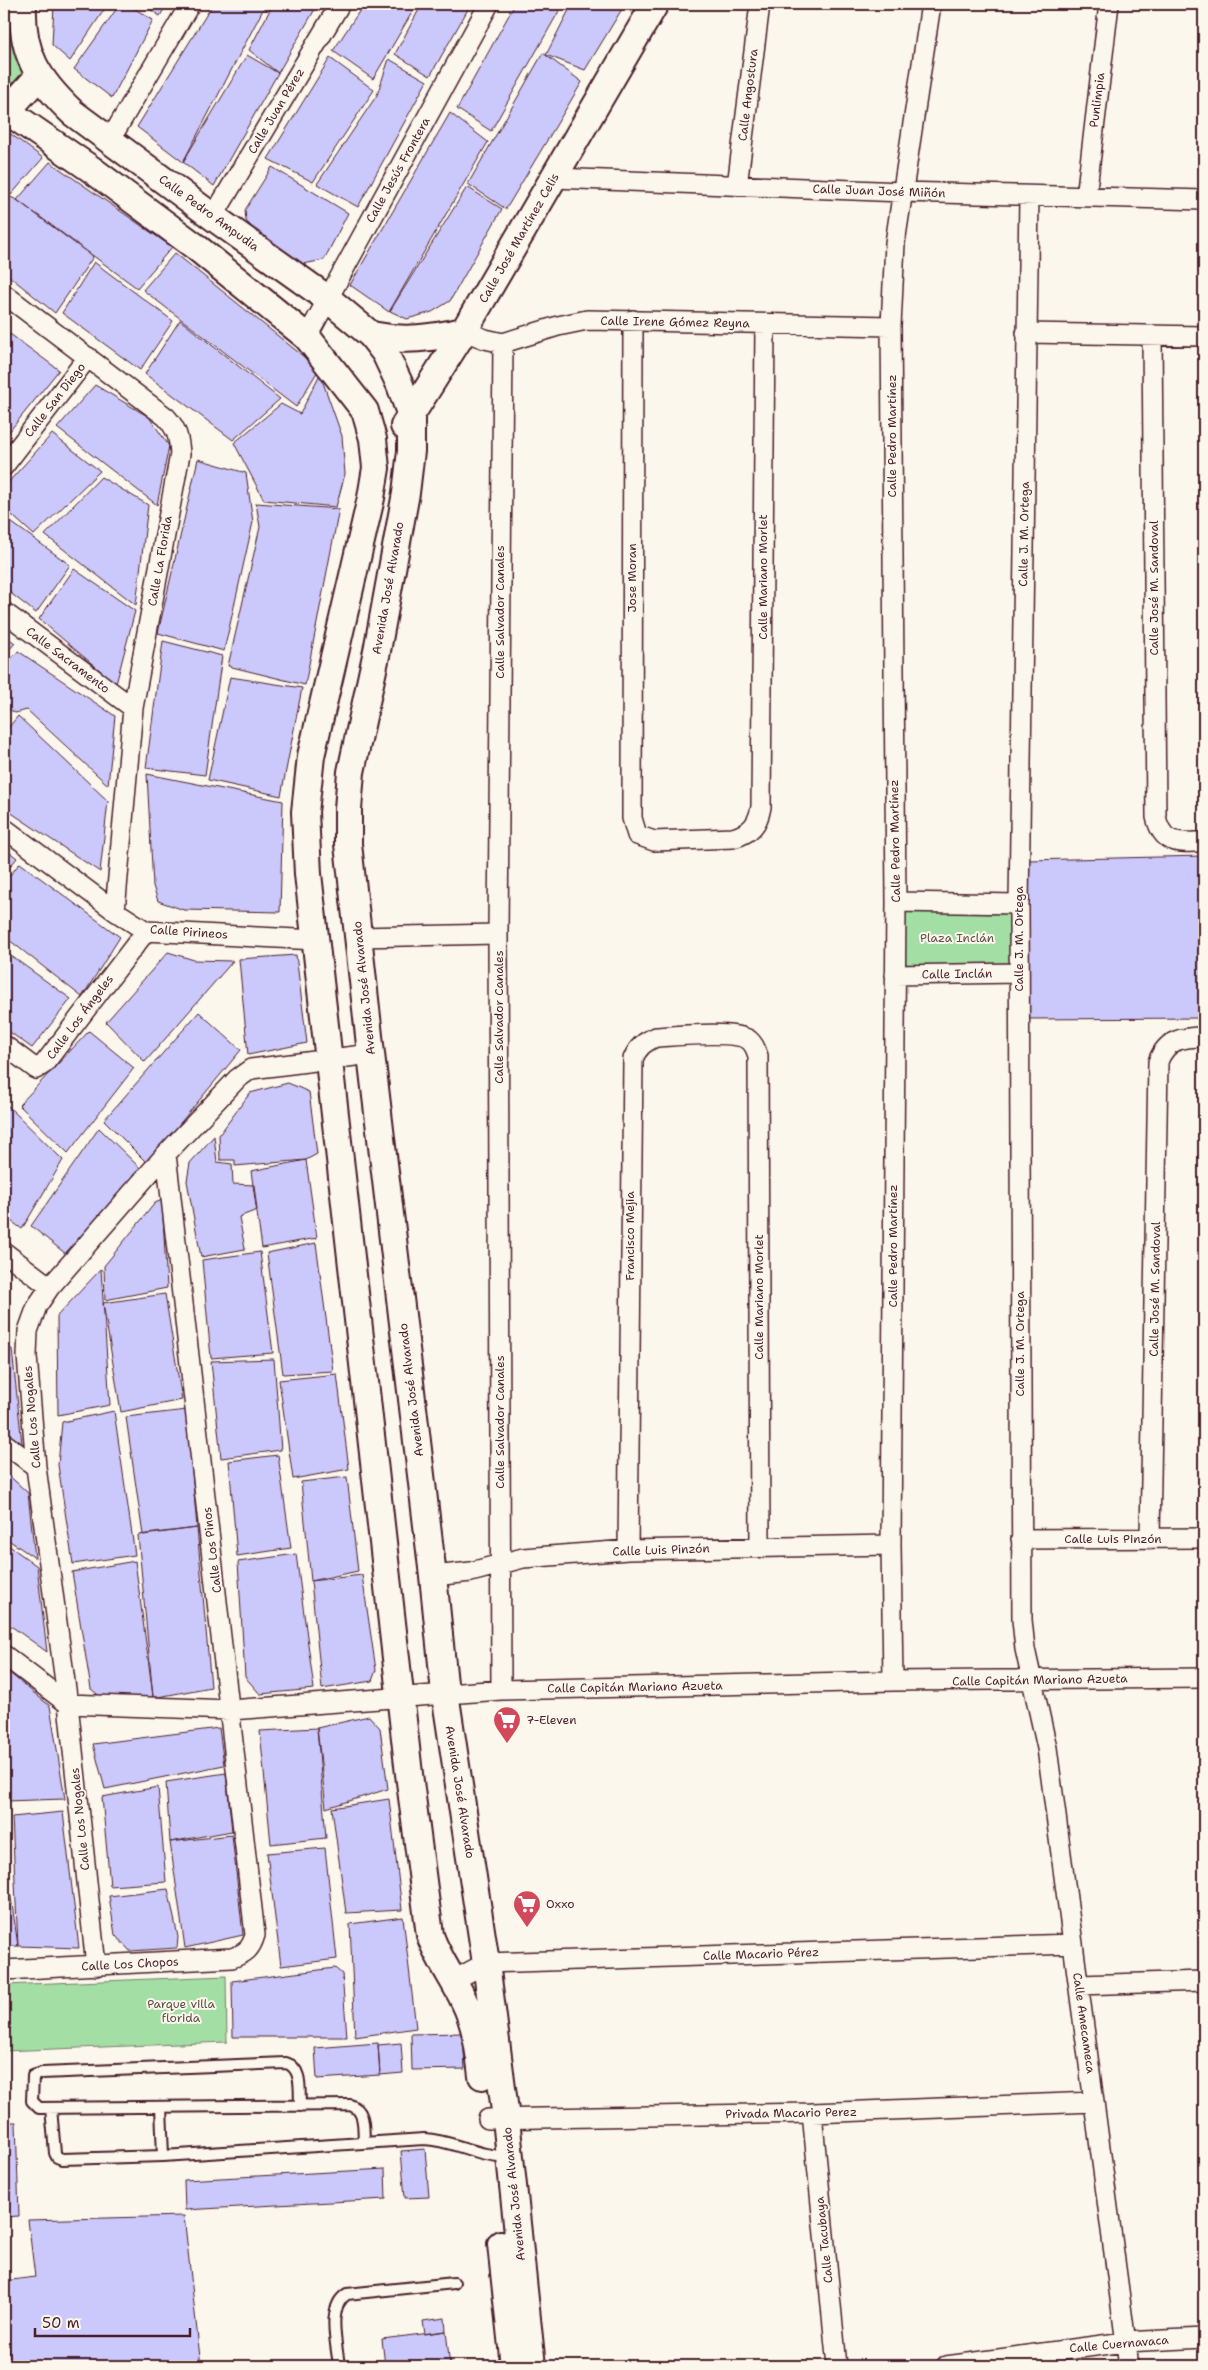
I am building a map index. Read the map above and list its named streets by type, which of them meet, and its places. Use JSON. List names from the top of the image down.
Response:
{
  "streets": {
    "street": [
      "Calle Angostura",
      "Punlimpia",
      "Calle Juan Pérez",
      "Calle Jesús Frontera",
      "Calle Juan José Miñón",
      "Calle Pedro Ampudia",
      "Calle José Martínez Celis",
      "Calle Irene Gómez Reyna",
      "Calle San Diego",
      "Calle Pedro Martínez",
      "Calle J. M. Ortega",
      "Calle La Florida",
      "Calle Mariano Morlet",
      "Jose Moran",
      "Avenida José Alvarado",
      "Calle José M. Sandoval",
      "Calle Salvador Canales",
      "Calle Sacramento",
      "Calle Pirineos",
      "Calle Inclán",
      "Calle Los Ángeles",
      "Francisco Mejia",
      "Calle Los Nogales",
      "Calle Luis Pinzón",
      "Calle Los Pinos",
      "Calle Capitán Mariano Azueta",
      "Calle Macario Pérez",
      "Calle Los Chopos",
      "Calle Amecameca",
      "Privada Macario Perez",
      "Calle Tacubaya",
      "Calle Cuernavaca"
    ]
  },
  "crossings": [
    ["Calle Angostura", "Calle Juan José Miñón"],
    ["Punlimpia", "Calle Juan José Miñón"],
    ["Calle Juan Pérez", "Calle Pedro Ampudia"],
    ["Calle Jesús Frontera", "Calle Pedro Ampudia"],
    ["Calle Juan José Miñón", "Calle José Martínez Celis"],
    ["Calle Juan José Miñón", "Calle Pedro Martínez"],
    ["Calle Juan José Miñón", "Calle J. M. Ortega"],
    ["Calle Pedro Ampudia", "Calle José Martínez Celis"],
    ["Calle Pedro Ampudia", "Avenida José Alvarado"],
    ["Calle José Martínez Celis", "Avenida José Alvarado"],
    ["Calle Irene Gómez Reyna", "Calle Pedro Martínez"],
    ["Calle Irene Gómez Reyna", "Calle Mariano Morlet"],
    ["Calle Irene Gómez Reyna", "Jose Moran"],
    ["Calle Irene Gómez Reyna", "Calle Salvador Canales"],
    ["Calle San Diego", "Calle La Florida"],
    ["Calle Pedro Martínez", "Calle Inclán"],
    ["Calle Pedro Martínez", "Calle Luis Pinzón"],
    ["Calle Pedro Martínez", "Calle Capitán Mariano Azueta"],
    ["Calle J. M. Ortega", "Calle Inclán"],
    ["Calle J. M. Ortega", "Calle Luis Pinzón"],
    ["Calle J. M. Ortega", "Calle Capitán Mariano Azueta"],
    ["Calle J. M. Ortega", "Calle Amecameca"],
    ["Calle La Florida", "Calle Sacramento"],
    ["Calle La Florida", "Calle Pirineos"],
    ["Calle Mariano Morlet", "Jose Moran"],
    ["Calle Mariano Morlet", "Francisco Mejia"],
    ["Calle Mariano Morlet", "Calle Luis Pinzón"],
    ["Avenida José Alvarado", "Calle Pirineos"],
    ["Avenida José Alvarado", "Calle Los Nogales"],
    ["Avenida José Alvarado", "Calle Luis Pinzón"],
    ["Avenida José Alvarado", "Calle Capitán Mariano Azueta"],
    ["Avenida José Alvarado", "Calle Macario Pérez"],
    ["Avenida José Alvarado", "Privada Macario Perez"],
    ["Calle José M. Sandoval", "Calle Luis Pinzón"],
    ["Calle Salvador Canales", "Calle Luis Pinzón"],
    ["Calle Salvador Canales", "Calle Capitán Mariano Azueta"],
    ["Calle Pirineos", "Calle Los Ángeles"],
    ["Francisco Mejia", "Calle Luis Pinzón"],
    ["Calle Los Nogales", "Calle Los Pinos"],
    ["Calle Los Nogales", "Calle Capitán Mariano Azueta"],
    ["Calle Los Nogales", "Calle Los Chopos"],
    ["Calle Los Pinos", "Calle Capitán Mariano Azueta"],
    ["Calle Los Pinos", "Calle Los Chopos"],
    ["Calle Capitán Mariano Azueta", "Calle Amecameca"],
    ["Calle Macario Pérez", "Calle Amecameca"],
    ["Calle Amecameca", "Privada Macario Perez"],
    ["Calle Amecameca", "Calle Cuernavaca"],
    ["Privada Macario Perez", "Calle Tacubaya"]
  ],
  "parks": ["Plaza Inclán", "Parque villa florida"],
  "places": {
    "supermarket": ["7-Eleven", "Oxxo"]
  },
  "scale_bar": "50 m"
}
